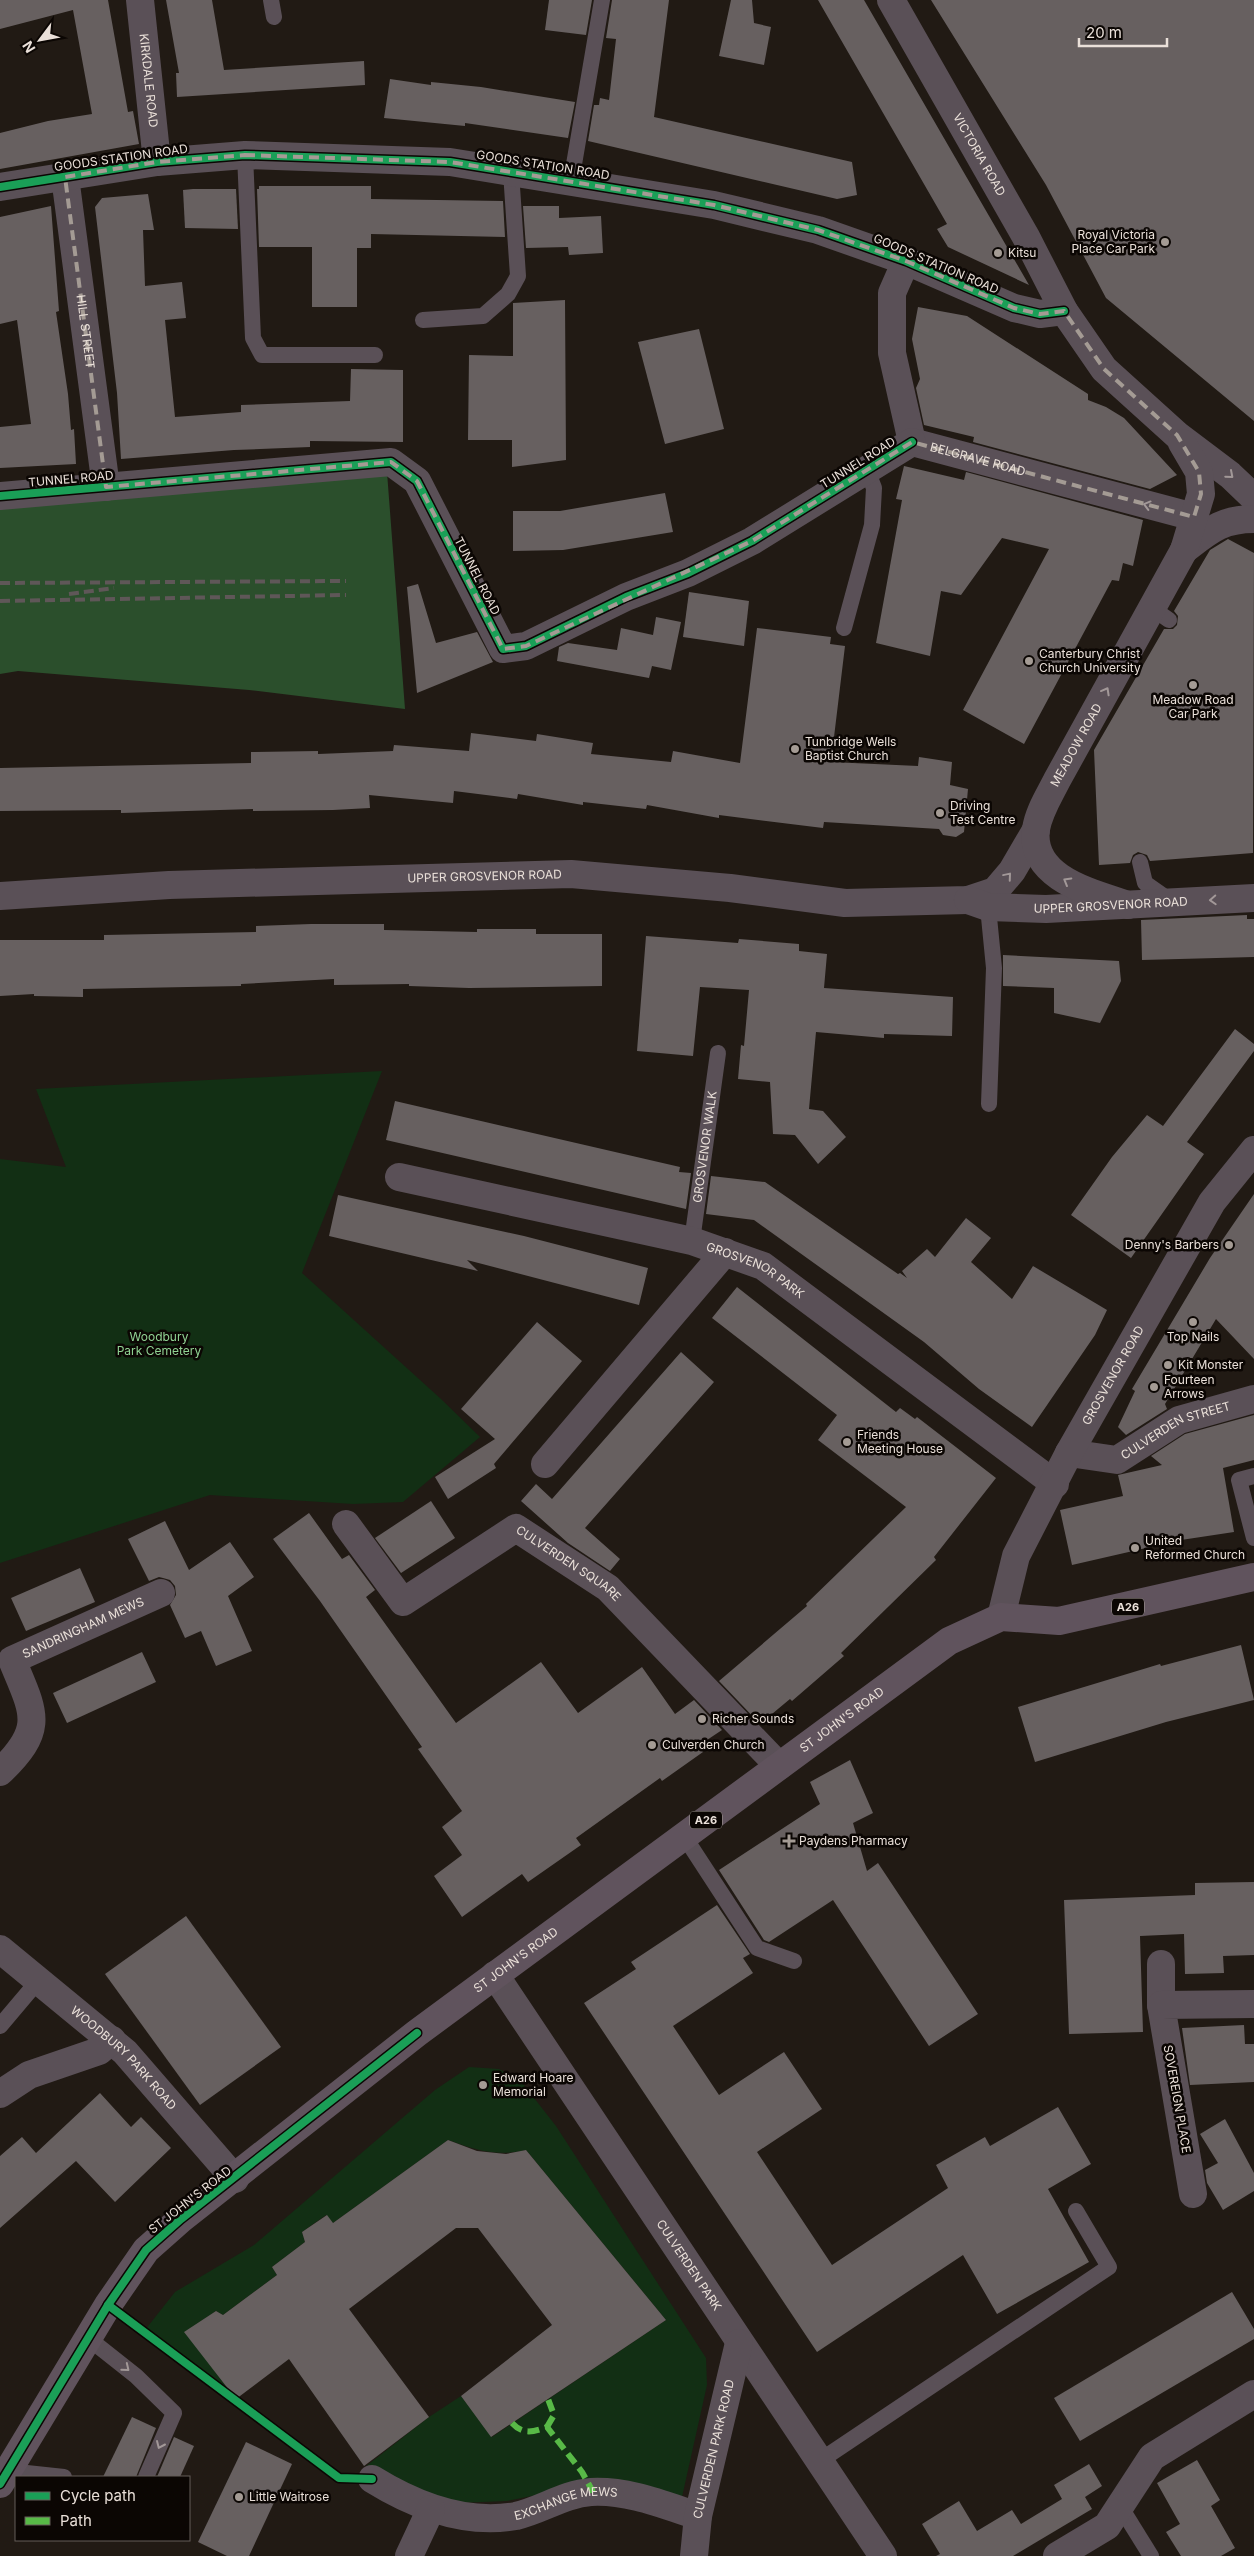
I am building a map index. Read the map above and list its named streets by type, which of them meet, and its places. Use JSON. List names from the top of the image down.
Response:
{
  "streets": {
    "highway": ["A26", "ST JOHN'S ROAD"],
    "street": [
      "KIRKDALE ROAD",
      "VICTORIA ROAD",
      "GOODS STATION ROAD",
      "HILL STREET",
      "BELGRAVE ROAD",
      "TUNNEL ROAD",
      "MEADOW ROAD",
      "UPPER GROSVENOR ROAD",
      "GROSVENOR PARK",
      "GROSVENOR ROAD",
      "CULVERDEN STREET",
      "CULVERDEN SQUARE",
      "SANDRINGHAM MEWS",
      "WOODBURY PARK ROAD",
      "SOVEREIGN PLACE",
      "CULVERDEN PARK",
      "CULVERDEN PARK ROAD",
      "EXCHANGE MEWS"
    ],
    "lane": ["GROSVENOR WALK"]
  },
  "crossings": [
    ["KIRKDALE ROAD", "GOODS STATION ROAD"],
    ["VICTORIA ROAD", "GOODS STATION ROAD"],
    ["GOODS STATION ROAD", "HILL STREET"],
    ["GOODS STATION ROAD", "BELGRAVE ROAD"],
    ["HILL STREET", "TUNNEL ROAD"],
    ["BELGRAVE ROAD", "TUNNEL ROAD"],
    ["BELGRAVE ROAD", "MEADOW ROAD"],
    ["MEADOW ROAD", "UPPER GROSVENOR ROAD"],
    ["GROSVENOR WALK", "GROSVENOR PARK"],
    ["GROSVENOR PARK", "GROSVENOR ROAD"],
    ["GROSVENOR ROAD", "CULVERDEN STREET"],
    ["GROSVENOR ROAD", "A26"],
    ["GROSVENOR ROAD", "ST JOHN'S ROAD"],
    ["CULVERDEN SQUARE", "ST JOHN'S ROAD"],
    ["A26", "ST JOHN'S ROAD"],
    ["ST JOHN'S ROAD", "WOODBURY PARK ROAD"],
    ["ST JOHN'S ROAD", "CULVERDEN PARK"],
    ["CULVERDEN PARK", "CULVERDEN PARK ROAD"],
    ["CULVERDEN PARK ROAD", "EXCHANGE MEWS"]
  ],
  "one_way": ["BELGRAVE ROAD", "MEADOW ROAD"],
  "parks": ["Woodbury Park Cemetery"],
  "places": {
    "other": [
      "Royal Victoria Place Car Park",
      "Kitsu",
      "Canterbury Christ Church University",
      "Meadow Road Car Park",
      "Tunbridge Wells Baptist Church",
      "Driving Test Centre",
      "Denny's Barbers",
      "Top Nails",
      "Kit Monster",
      "Fourteen Arrows",
      "Friends Meeting House",
      "United Reformed Church",
      "Richer Sounds",
      "Culverden Church",
      "Edward Hoare Memorial",
      "Little Waitrose"
    ],
    "health": ["Paydens Pharmacy"]
  },
  "legend": ["Cycle path", "Path"],
  "scale_bar": "20 m",
  "north": "bottom left"
}
